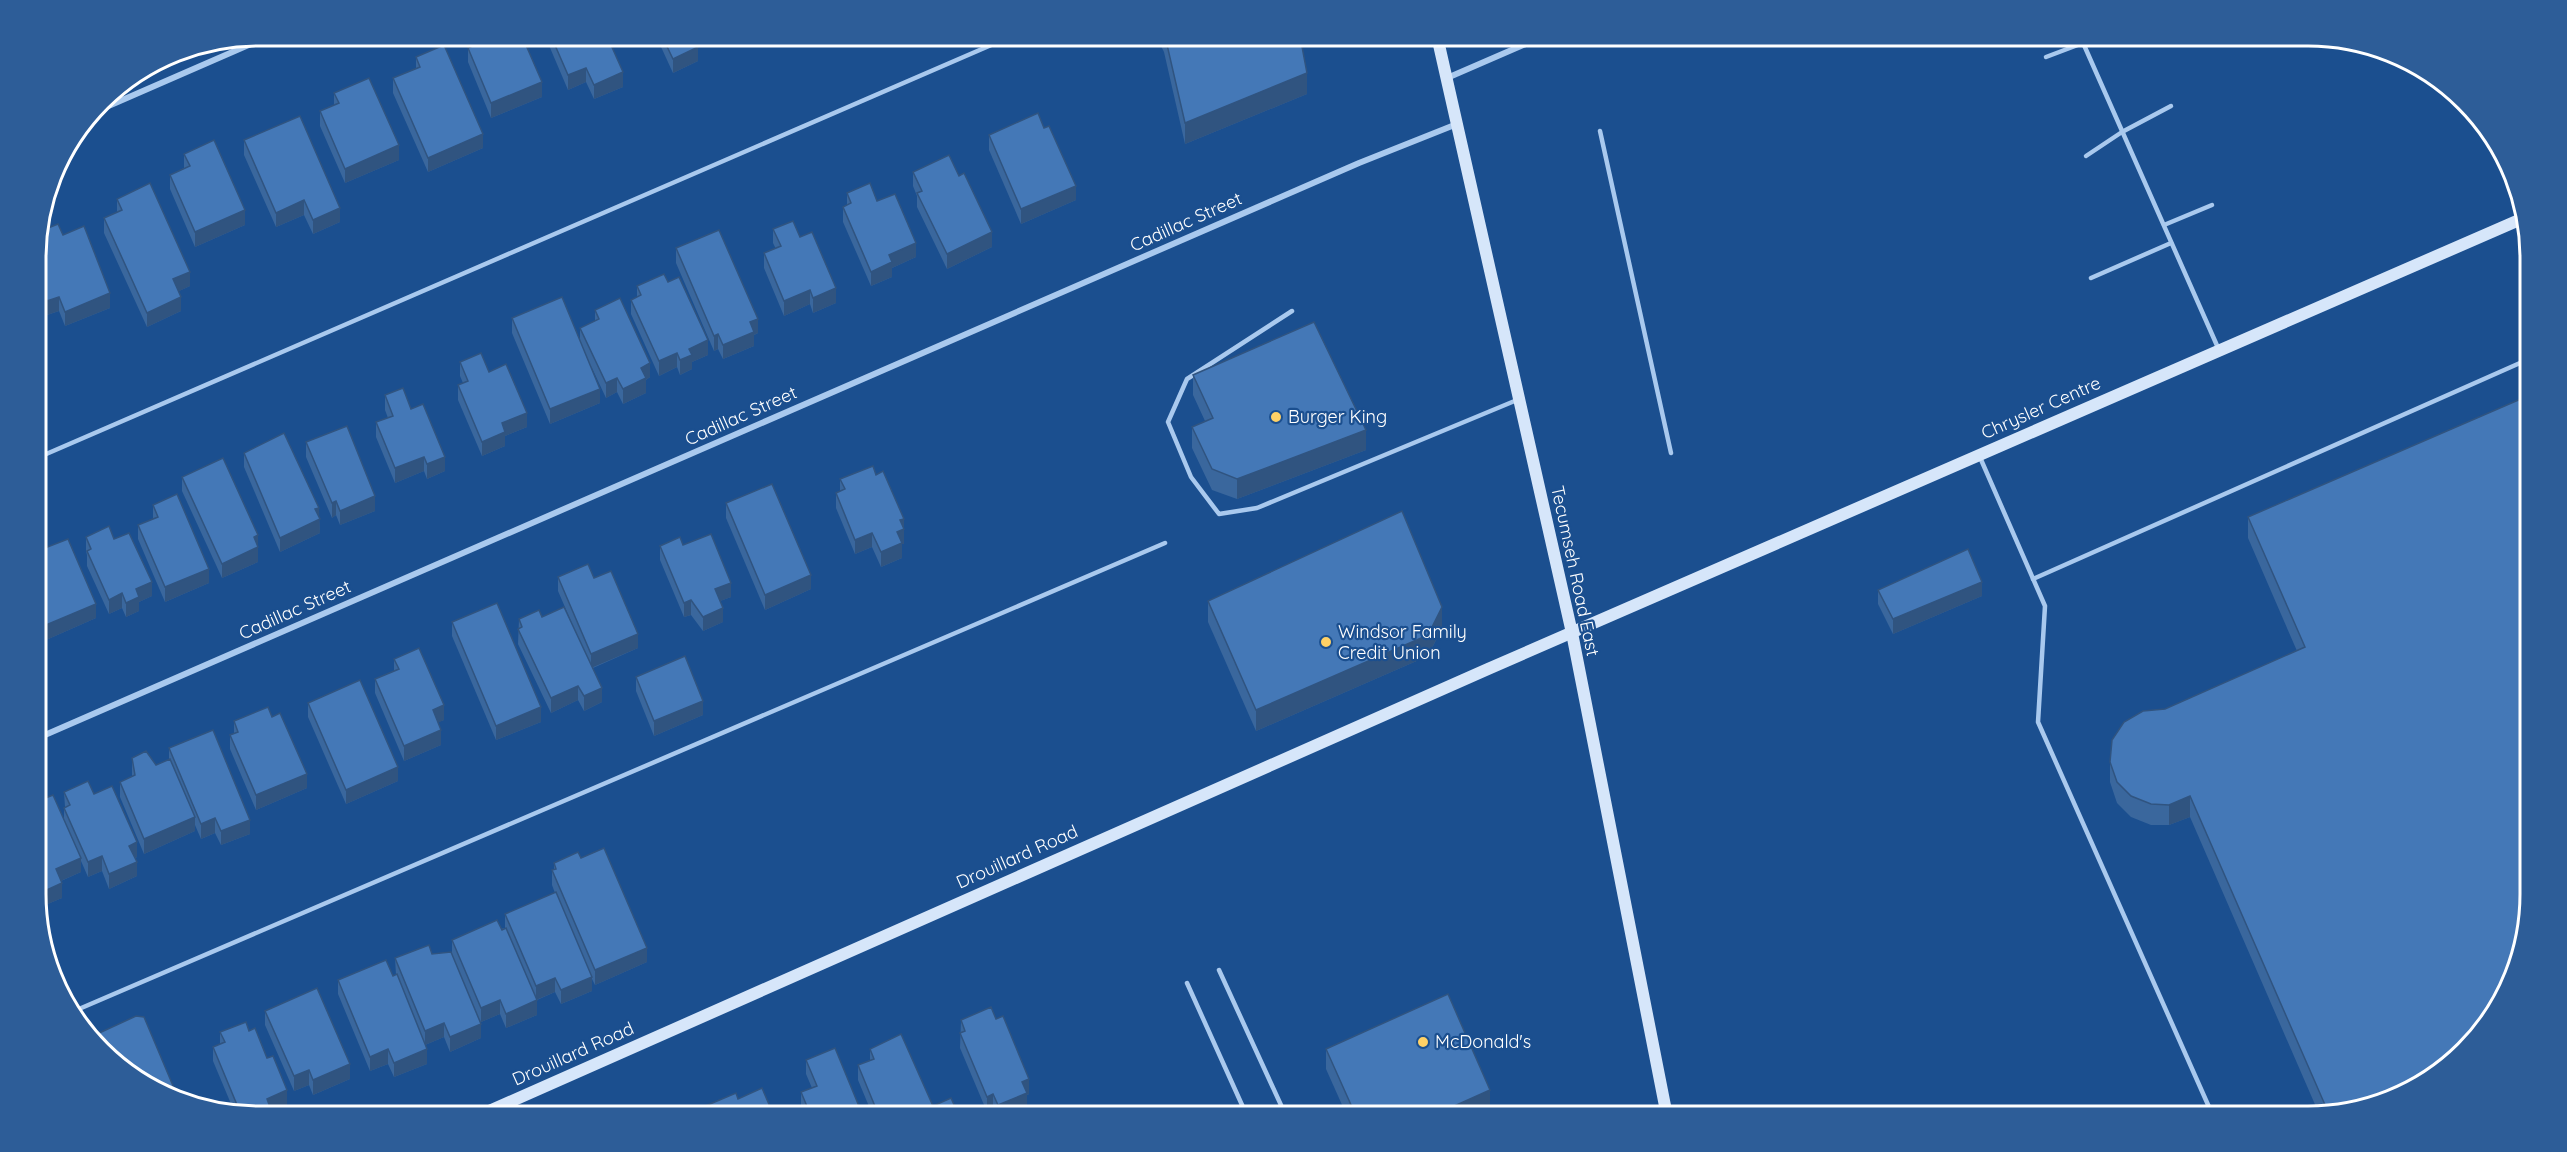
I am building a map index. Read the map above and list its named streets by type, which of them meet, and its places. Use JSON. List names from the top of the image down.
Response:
{
  "streets": {
    "street": [
      "Cadillac Street",
      "Chrysler Centre",
      "Tecumseh Road East",
      "Drouillard Road"
    ]
  },
  "crossings": [
    ["Cadillac Street", "Tecumseh Road East"],
    ["Chrysler Centre", "Tecumseh Road East"],
    ["Chrysler Centre", "Drouillard Road"],
    ["Tecumseh Road East", "Drouillard Road"]
  ],
  "places": ["Burger King", "Windsor Family Credit Union", "McDonald's"]
}
